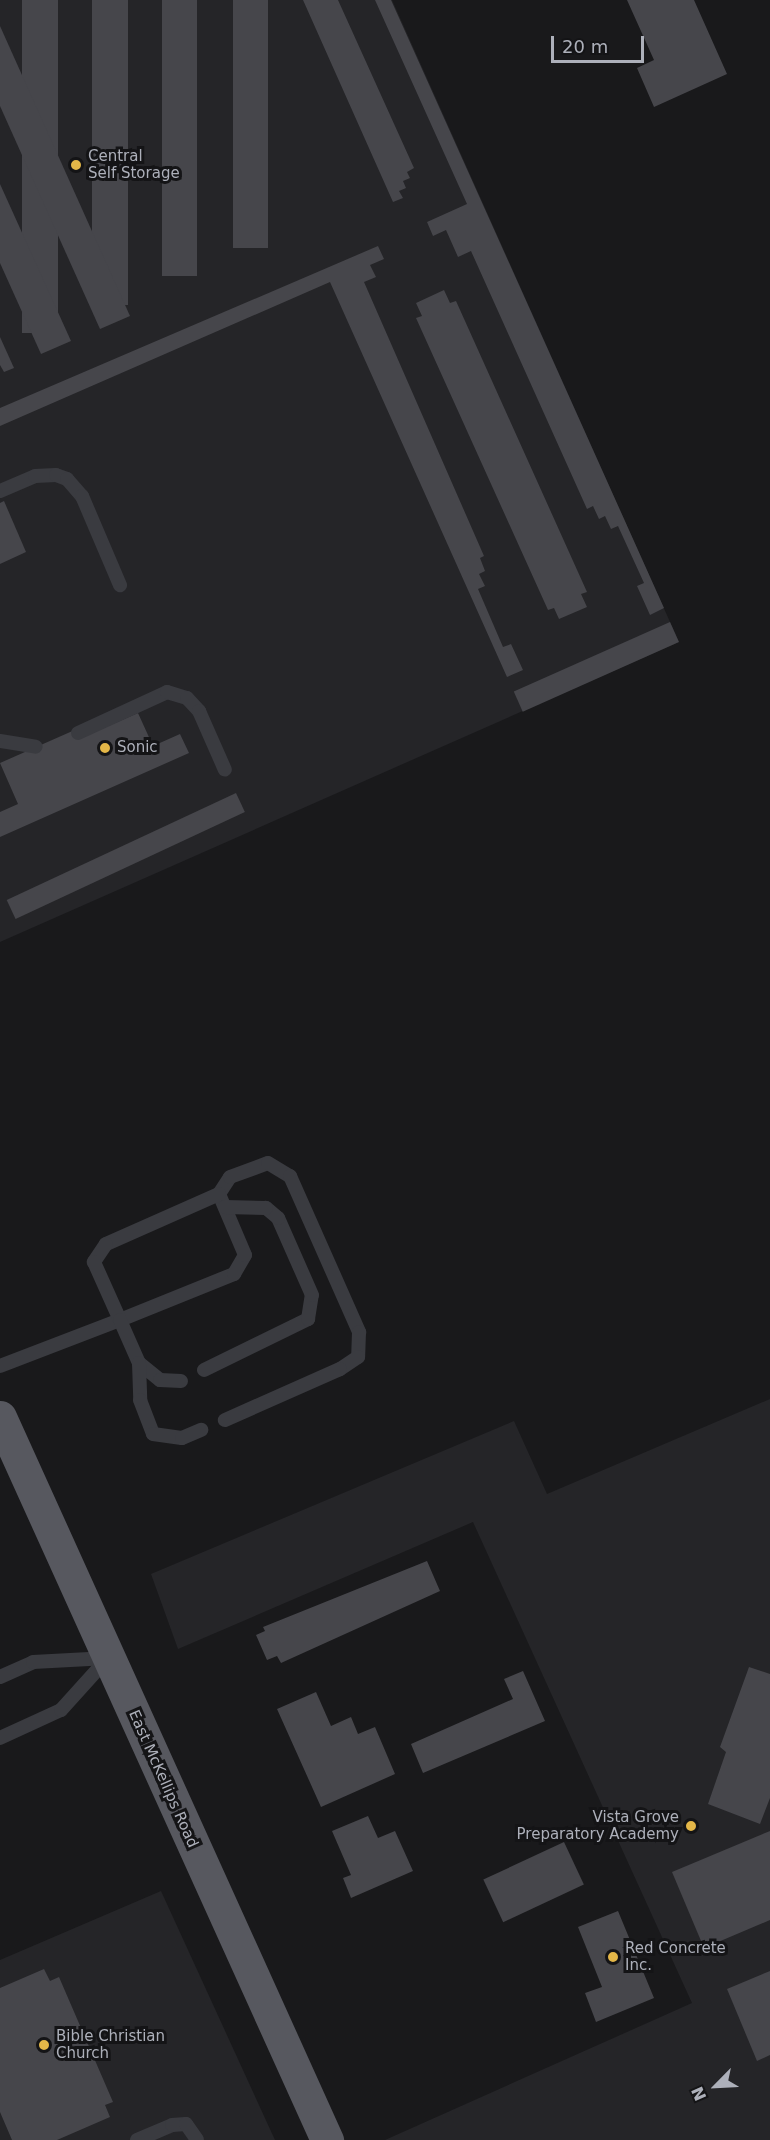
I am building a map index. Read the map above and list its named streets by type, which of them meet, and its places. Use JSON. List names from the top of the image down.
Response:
{
  "streets": {
    "main road": ["East McKellips Road"]
  },
  "places": [
    "Central Self Storage",
    "Sonic",
    "Vista Grove Preparatory Academy",
    "Red Concrete Inc.",
    "Bible Christian Church"
  ],
  "scale_bar": "20 m",
  "north": "bottom left"
}
